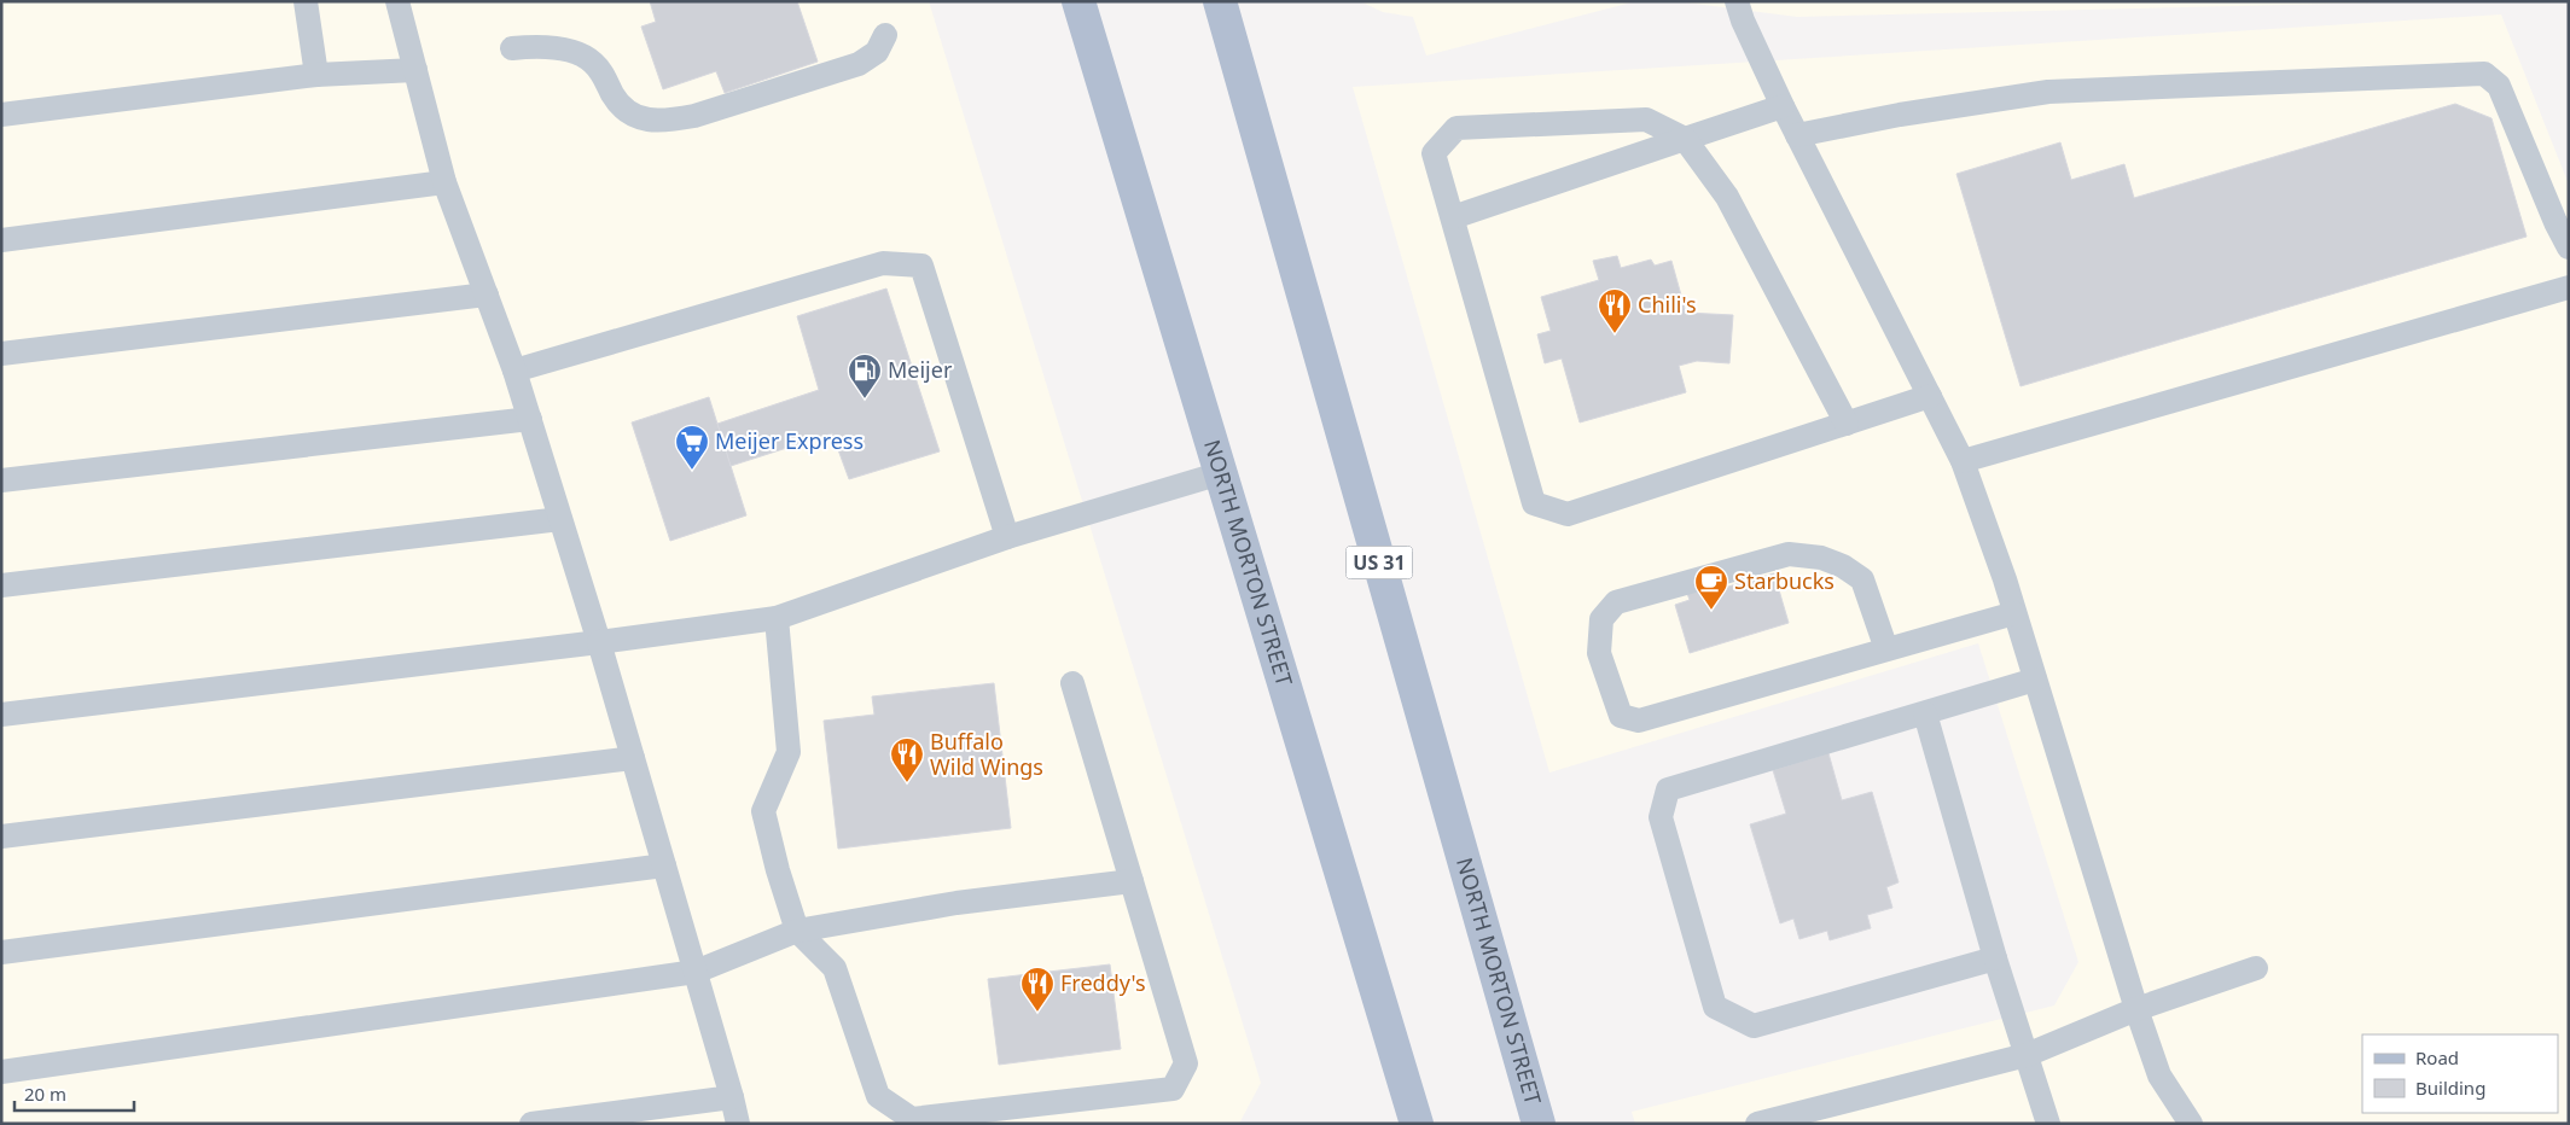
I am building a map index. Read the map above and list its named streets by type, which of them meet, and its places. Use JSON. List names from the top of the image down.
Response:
{
  "streets": {
    "main road": ["NORTH MORTON STREET", "US 31"]
  },
  "places": {
    "restaurant": ["Chili's", "Buffalo Wild Wings", "Freddy's"],
    "fuel station": ["Meijer"],
    "supermarket": ["Meijer Express"],
    "cafe": ["Starbucks"]
  },
  "legend": ["Road", "Building"],
  "scale_bar": "20 m"
}
